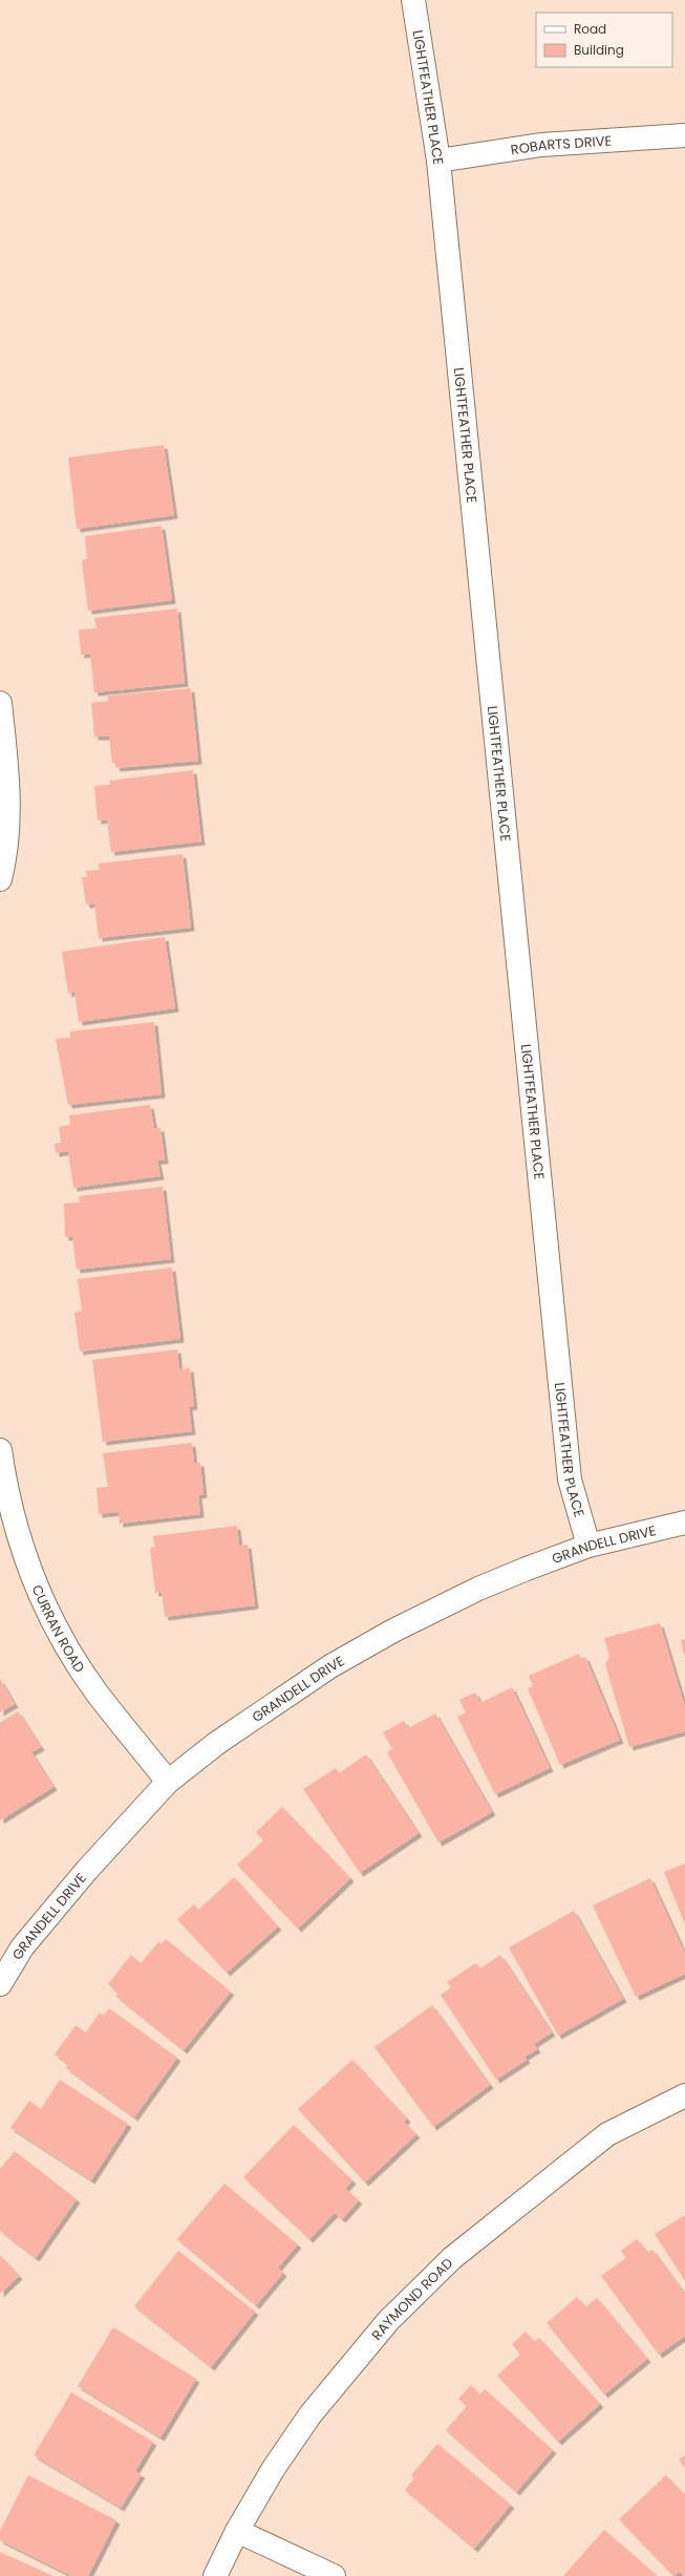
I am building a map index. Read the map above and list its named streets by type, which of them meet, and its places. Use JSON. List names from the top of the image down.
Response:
{
  "streets": {
    "street": [
      "LIGHTFEATHER PLACE",
      "ROBARTS DRIVE",
      "GRANDELL DRIVE",
      "CURRAN ROAD",
      "RAYMOND ROAD"
    ]
  },
  "crossings": [
    ["LIGHTFEATHER PLACE", "ROBARTS DRIVE"],
    ["LIGHTFEATHER PLACE", "GRANDELL DRIVE"],
    ["GRANDELL DRIVE", "CURRAN ROAD"]
  ],
  "legend": ["Road", "Building"]
}
